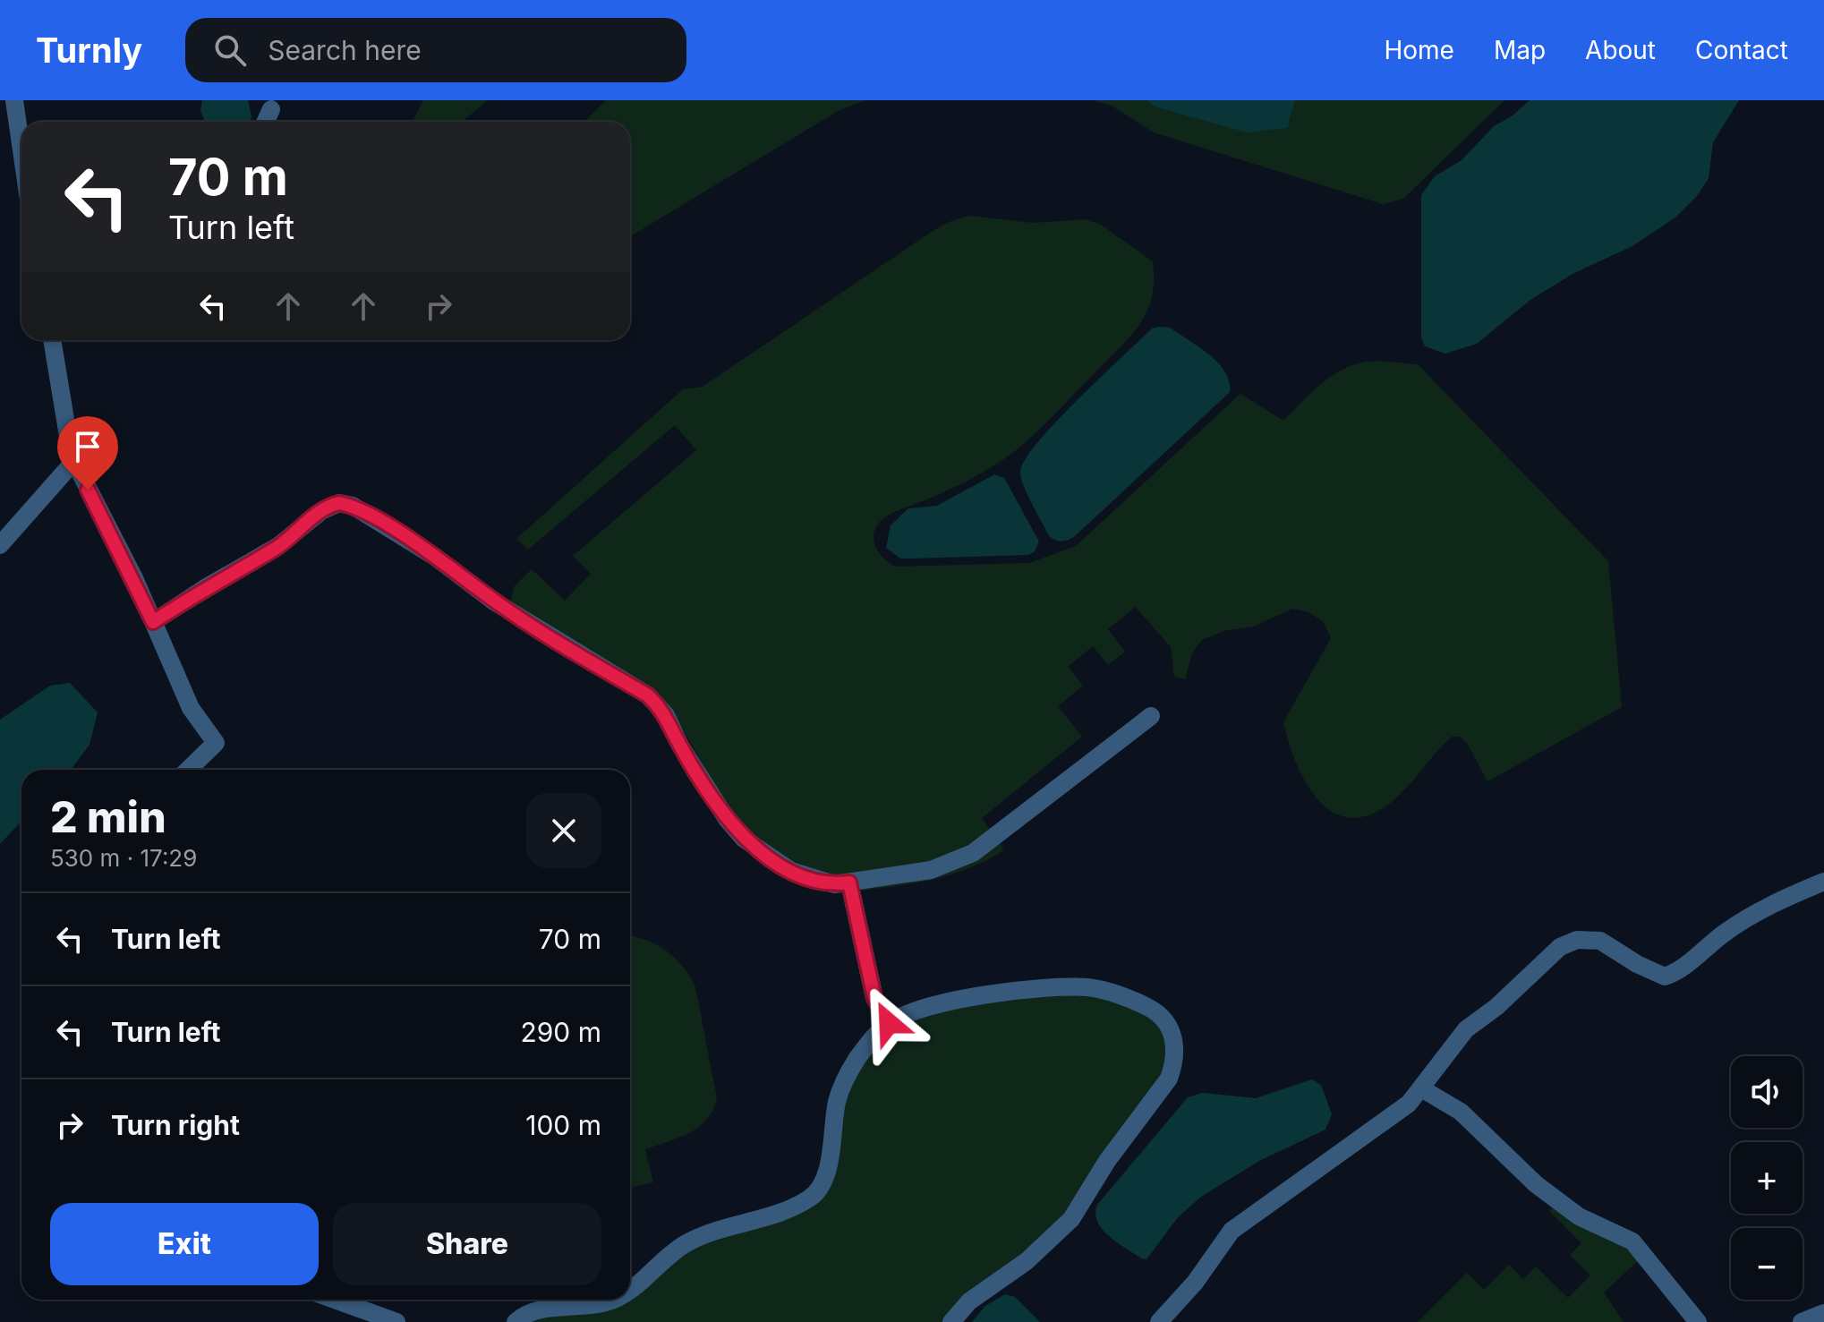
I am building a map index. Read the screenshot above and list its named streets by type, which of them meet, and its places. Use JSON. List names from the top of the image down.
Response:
{
  "page": {
    "header": "Turnly",
    "search": "Search here",
    "nav": [
      "Home",
      "Map",
      "About",
      "Contact"
    ],
    "turn": ["70 m", "Turn left"],
    "heading": ["2 min", "530 m · 17:29"],
    "list": [
      {
        "name": "Turn left",
        "value": "70 m"
      },
      {
        "name": "Turn left",
        "value": "290 m"
      },
      {
        "name": "Turn right",
        "value": "100 m"
      }
    ],
    "map_buttons": ["+", "−"],
    "buttons": ["Exit", "Share"]
  }
}
